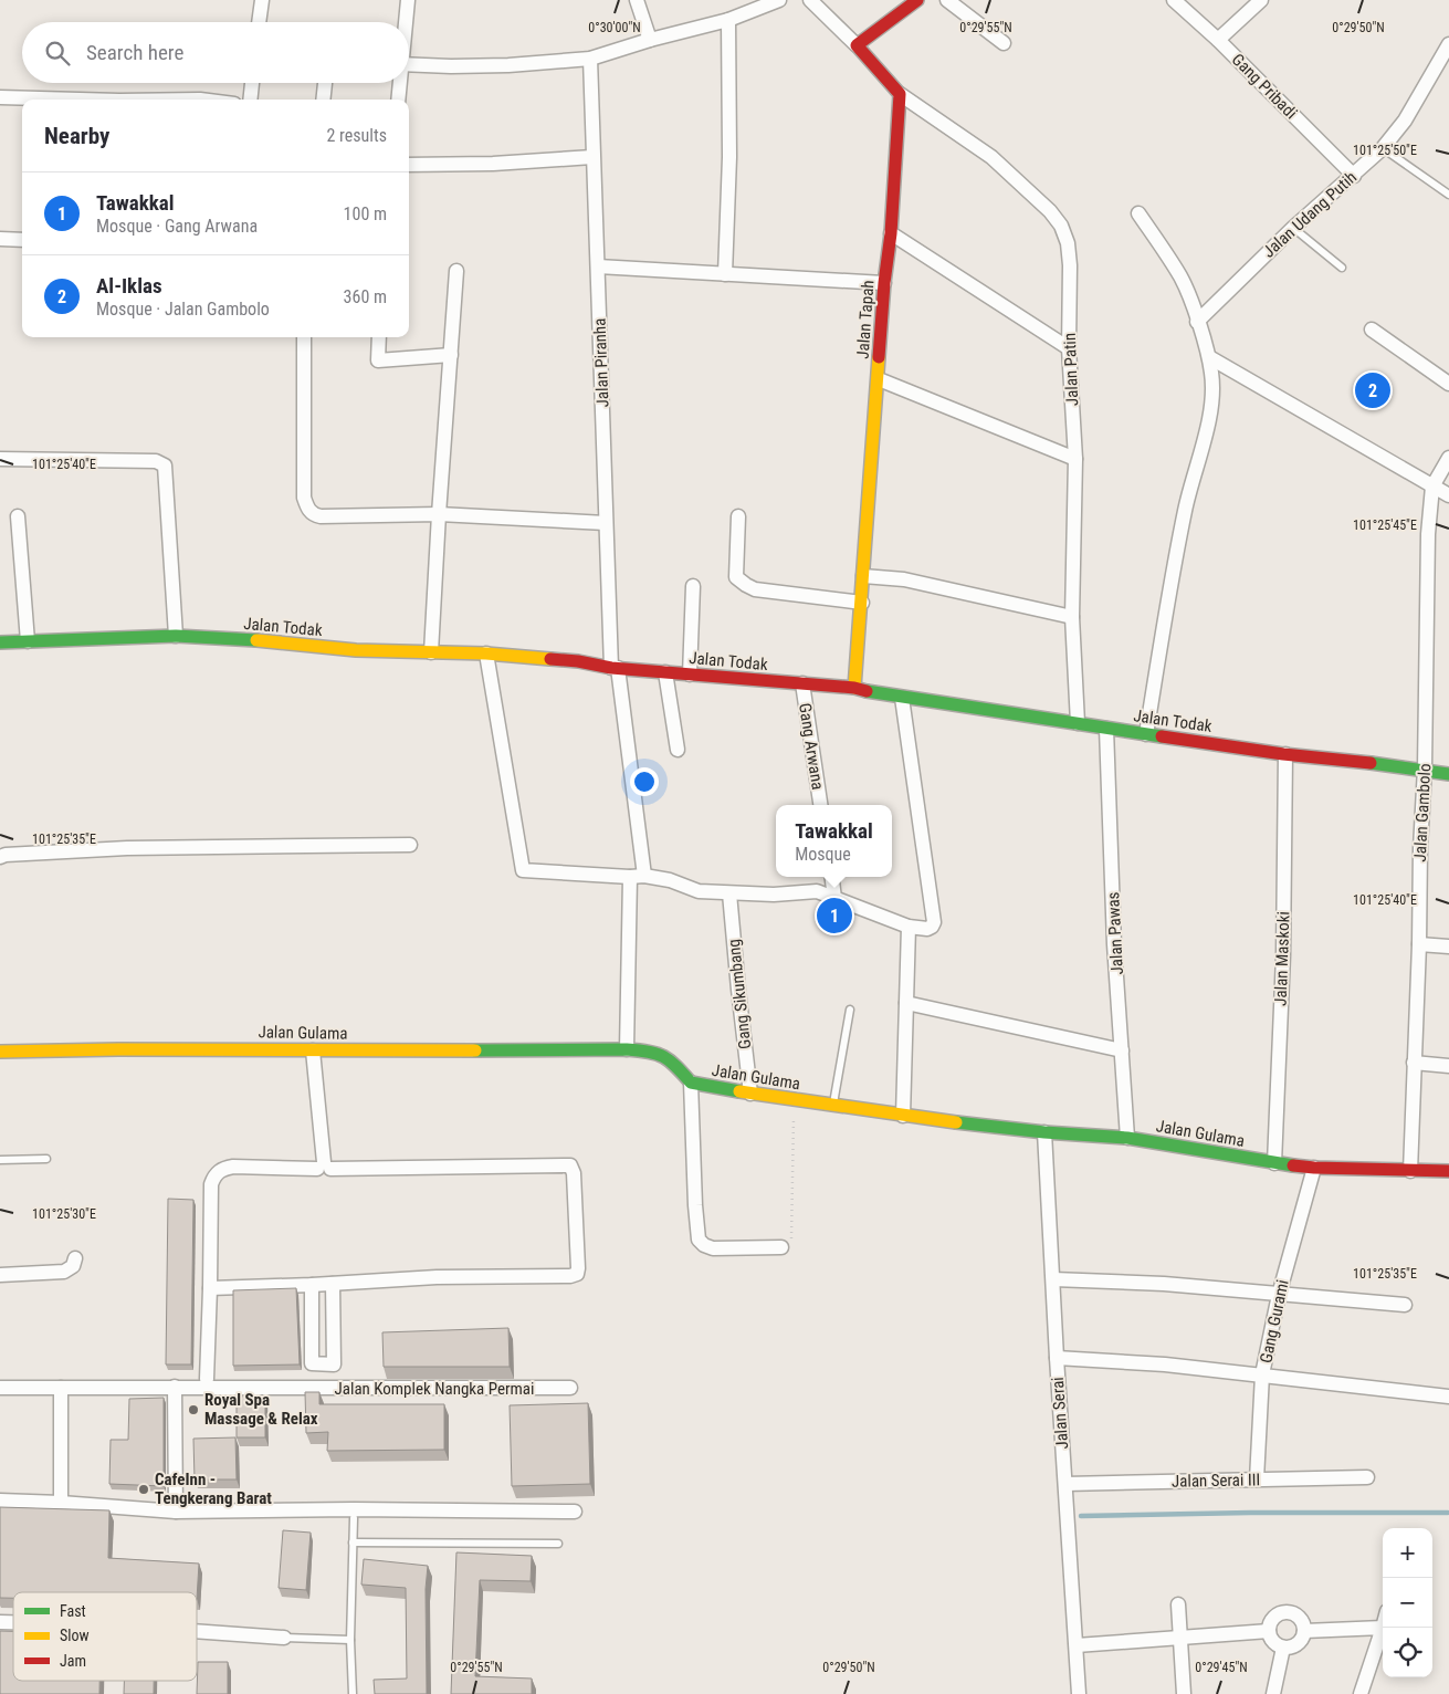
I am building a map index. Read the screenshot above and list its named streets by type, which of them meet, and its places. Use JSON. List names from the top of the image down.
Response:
{
  "streets": {
    "street": [
      "Gang Pribadi",
      "Jalan Udang Putih",
      "Jalan Tapah",
      "Jalan Piranha",
      "Jalan Patin",
      "Jalan Todak",
      "Gang Arwana",
      "Jalan Gambolo",
      "Jalan Pawas",
      "Jalan Maskoki",
      "Gang Sikumbang",
      "Jalan Gulama",
      "Gang Gurami",
      "Jalan Komplek Nangka Permai",
      "Jalan Serai",
      "Jalan Serai III"
    ]
  },
  "crossings": [
    ["Gang Pribadi", "Jalan Udang Putih"],
    ["Jalan Tapah", "Jalan Patin"],
    ["Jalan Tapah", "Jalan Todak"],
    ["Jalan Piranha", "Jalan Todak"],
    ["Jalan Patin", "Jalan Todak"],
    ["Jalan Todak", "Gang Arwana"],
    ["Jalan Todak", "Jalan Gambolo"],
    ["Jalan Todak", "Jalan Pawas"],
    ["Jalan Todak", "Jalan Maskoki"],
    ["Jalan Gambolo", "Jalan Gulama"],
    ["Jalan Pawas", "Jalan Gulama"],
    ["Jalan Maskoki", "Jalan Gulama"],
    ["Gang Sikumbang", "Jalan Gulama"],
    ["Jalan Gulama", "Gang Gurami"],
    ["Jalan Gulama", "Jalan Serai"],
    ["Gang Gurami", "Jalan Serai III"],
    ["Jalan Serai", "Jalan Serai III"]
  ],
  "places": ["Royal Spa Massage & Relax", "CafeInn - Tengkerang Barat"],
  "legend": ["Fast", "Slow", "Jam"],
  "page": {
    "search": "Search here",
    "heading": ["Nearby", "2 results"],
    "list": [
      {
        "mark": "1",
        "name": "Tawakkal",
        "note": "Mosque · Gang Arwana",
        "value": "100 m"
      },
      {
        "mark": "2",
        "name": "Al-Iklas",
        "note": "Mosque · Jalan Gambolo",
        "value": "360 m"
      }
    ],
    "pins": ["2", "1"],
    "popup": ["Tawakkal", "Mosque"],
    "map_buttons": ["+", "−"]
  },
  "coordinates": [
    "0°30'00\"N",
    "0°29'55\"N",
    "0°29'50\"N",
    "101°25'50\"E",
    "101°25'40\"E",
    "101°25'45\"E",
    "101°25'35\"E",
    "101°25'30\"E",
    "0°29'45\"N"
  ]
}
